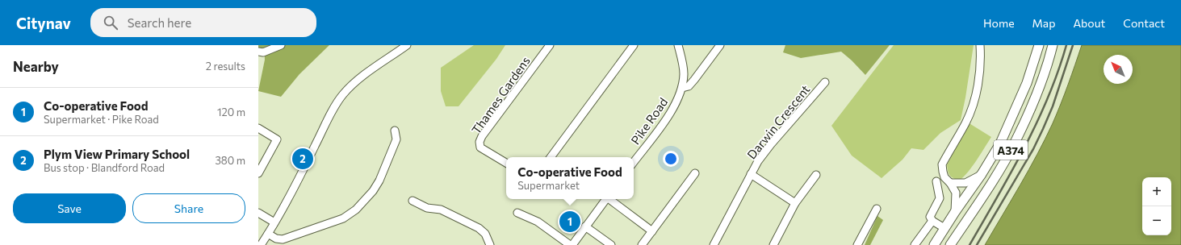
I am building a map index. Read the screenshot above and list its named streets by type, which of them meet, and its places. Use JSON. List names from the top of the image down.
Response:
{
  "streets": {
    "main road": ["A374"],
    "street": ["Thames Gardens", "Pike Road", "Darwin Crescent"]
  },
  "north": "top left",
  "page": {
    "header": "Citynav",
    "search": "Search here",
    "nav": [
      "Home",
      "Map",
      "About",
      "Contact"
    ],
    "heading": ["Nearby", "2 results"],
    "list": [
      {
        "mark": "1",
        "name": "Co-operative Food",
        "note": "Supermarket · Pike Road",
        "value": "120 m"
      },
      {
        "mark": "2",
        "name": "Plym View Primary School",
        "note": "Bus stop · Blandford Road",
        "value": "380 m"
      }
    ],
    "pins": ["2", "1"],
    "popup": ["Co-operative Food", "Supermarket"],
    "map_buttons": ["+", "−"],
    "buttons": ["Save", "Share"]
  }
}
